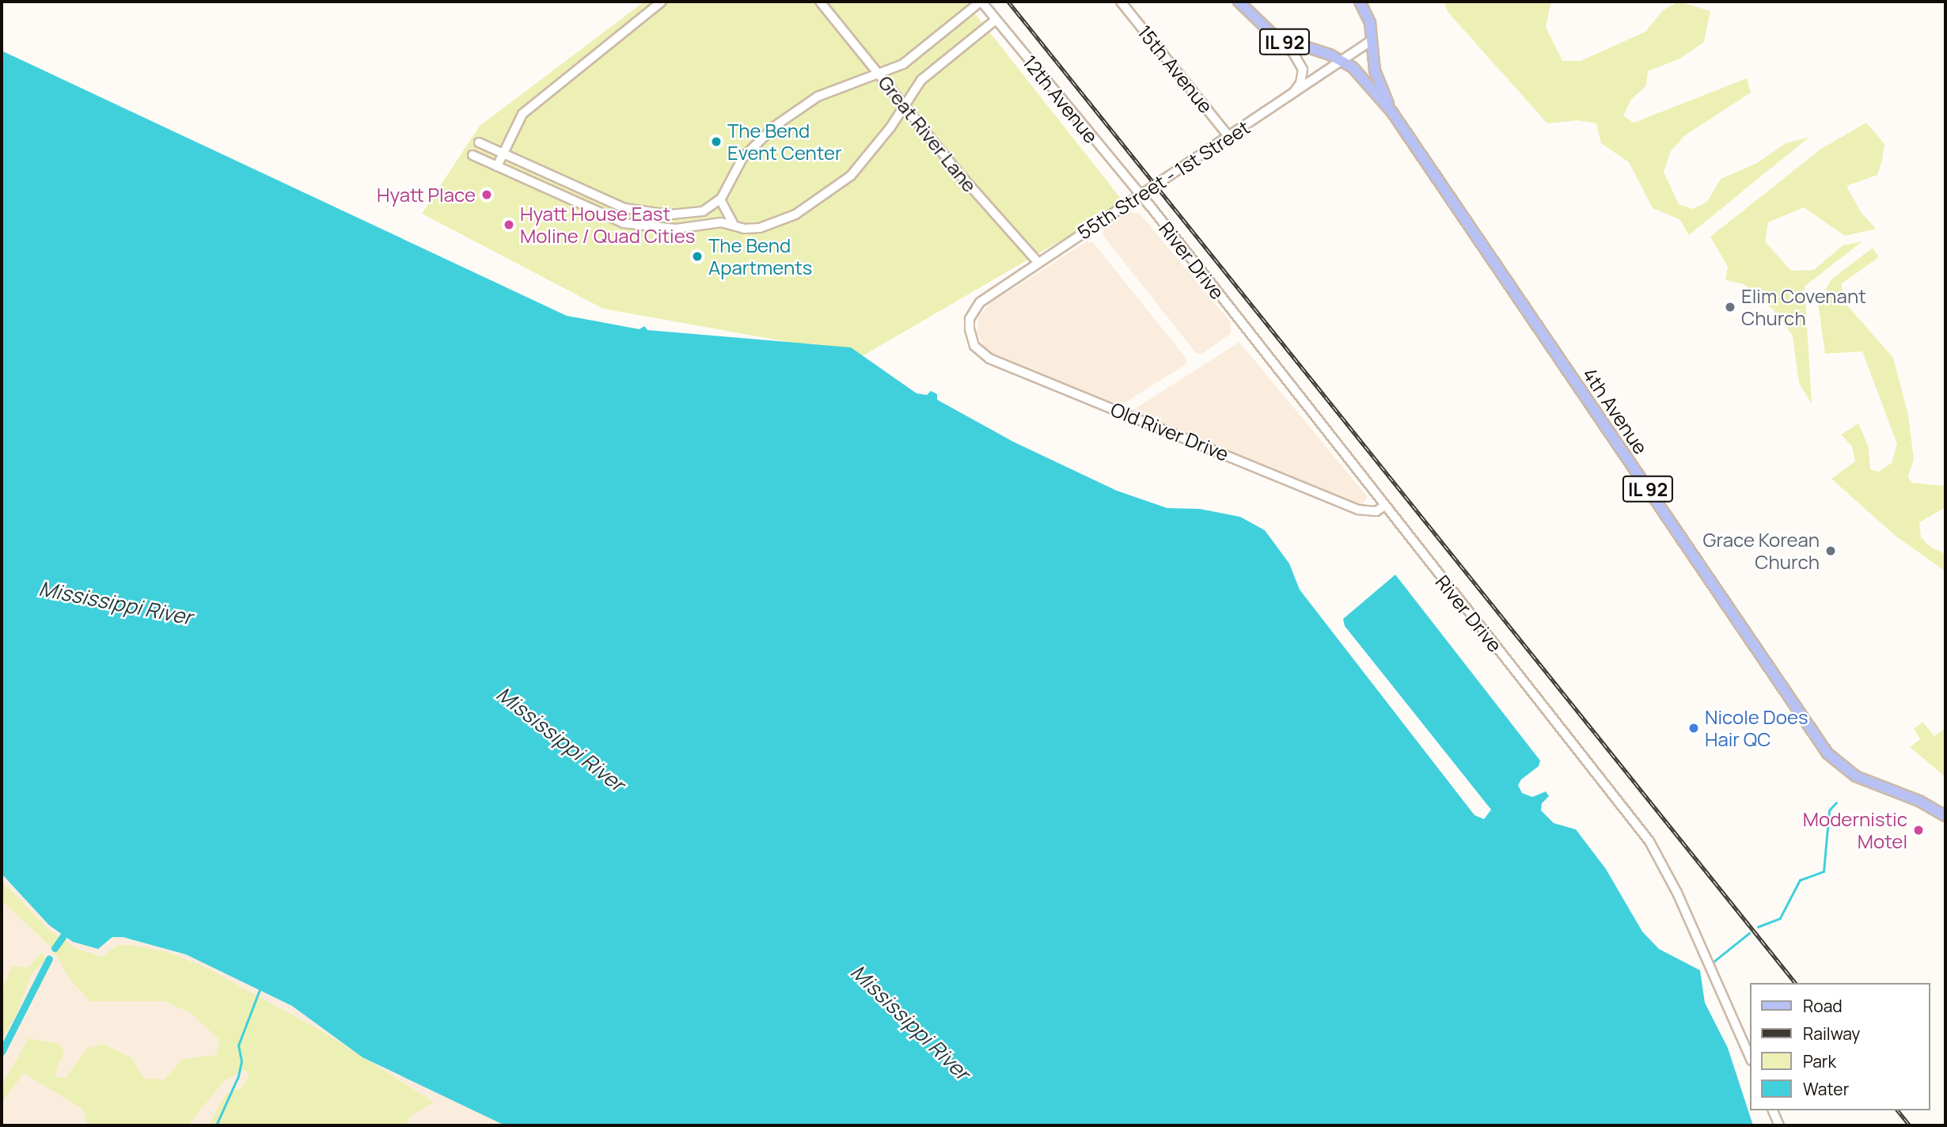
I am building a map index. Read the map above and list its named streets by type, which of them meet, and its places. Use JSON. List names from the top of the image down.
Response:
{
  "streets": {
    "main road": ["IL 92", "4th Avenue"],
    "street": [
      "15th Avenue",
      "12th Avenue",
      "Great River Lane",
      "55th Street - 1st Street",
      "River Drive",
      "Old River Drive"
    ]
  },
  "crossings": [
    ["IL 92", "55th Street - 1st Street"],
    ["IL 92", "4th Avenue"],
    ["15th Avenue", "55th Street - 1st Street"],
    ["12th Avenue", "55th Street - 1st Street"],
    ["12th Avenue", "River Drive"],
    ["Great River Lane", "55th Street - 1st Street"],
    ["55th Street - 1st Street", "River Drive"],
    ["55th Street - 1st Street", "4th Avenue"],
    ["55th Street - 1st Street", "Old River Drive"],
    ["River Drive", "Old River Drive"]
  ],
  "water": ["Mississippi River"],
  "places": [
    "The Bend Event Center",
    "Hyatt Place",
    "Hyatt House East Moline / Quad Cities",
    "The Bend Apartments",
    "Elim Covenant Church",
    "Grace Korean Church",
    "Nicole Does Hair QC",
    "Modernistic Motel"
  ],
  "legend": [
    "Road",
    "Railway",
    "Park",
    "Water"
  ]
}
